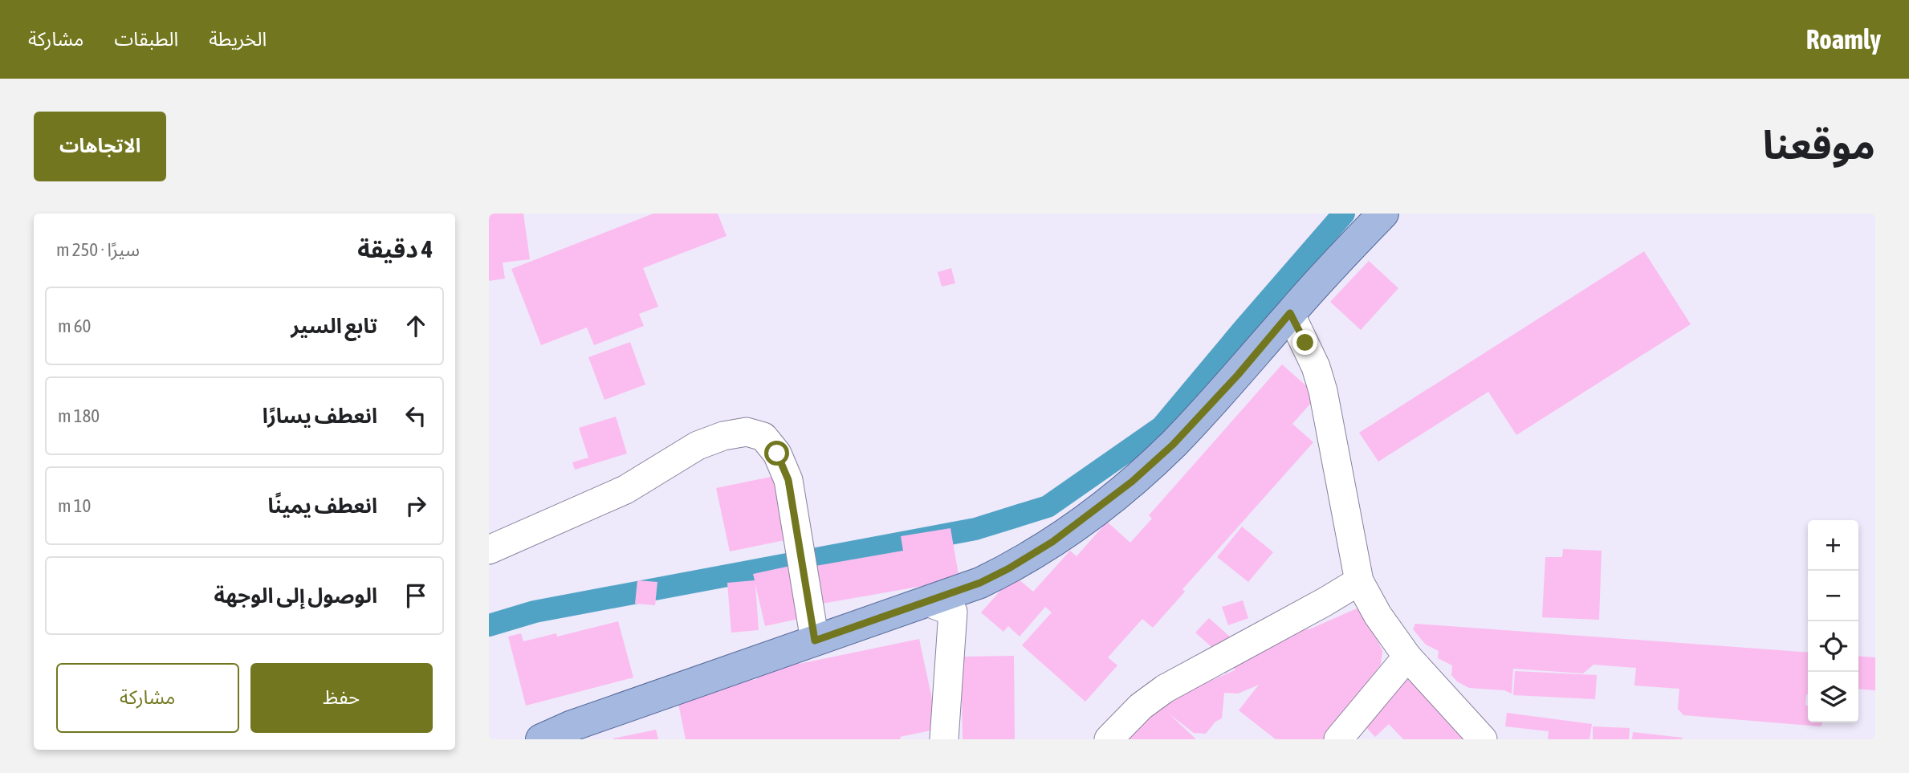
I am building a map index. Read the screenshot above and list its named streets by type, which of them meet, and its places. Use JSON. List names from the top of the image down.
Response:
{
  "page": {
    "header": "Roamly",
    "nav": ["الخريطة", "الطبقات", "مشاركة"],
    "title": "موقعنا",
    "buttons": [
      "الاتجاهات",
      ["حفظ", "مشاركة"]
    ],
    "heading": ["4 دقيقة", "سيرًا · 250 m"],
    "list": [
      ["تابع السير", "60 m"],
      ["انعطف يسارًا", "180 m"],
      ["انعطف يمينًا", "10 m"],
      "الوصول إلى الوجهة"
    ],
    "map_buttons": ["+", "−"]
  }
}
